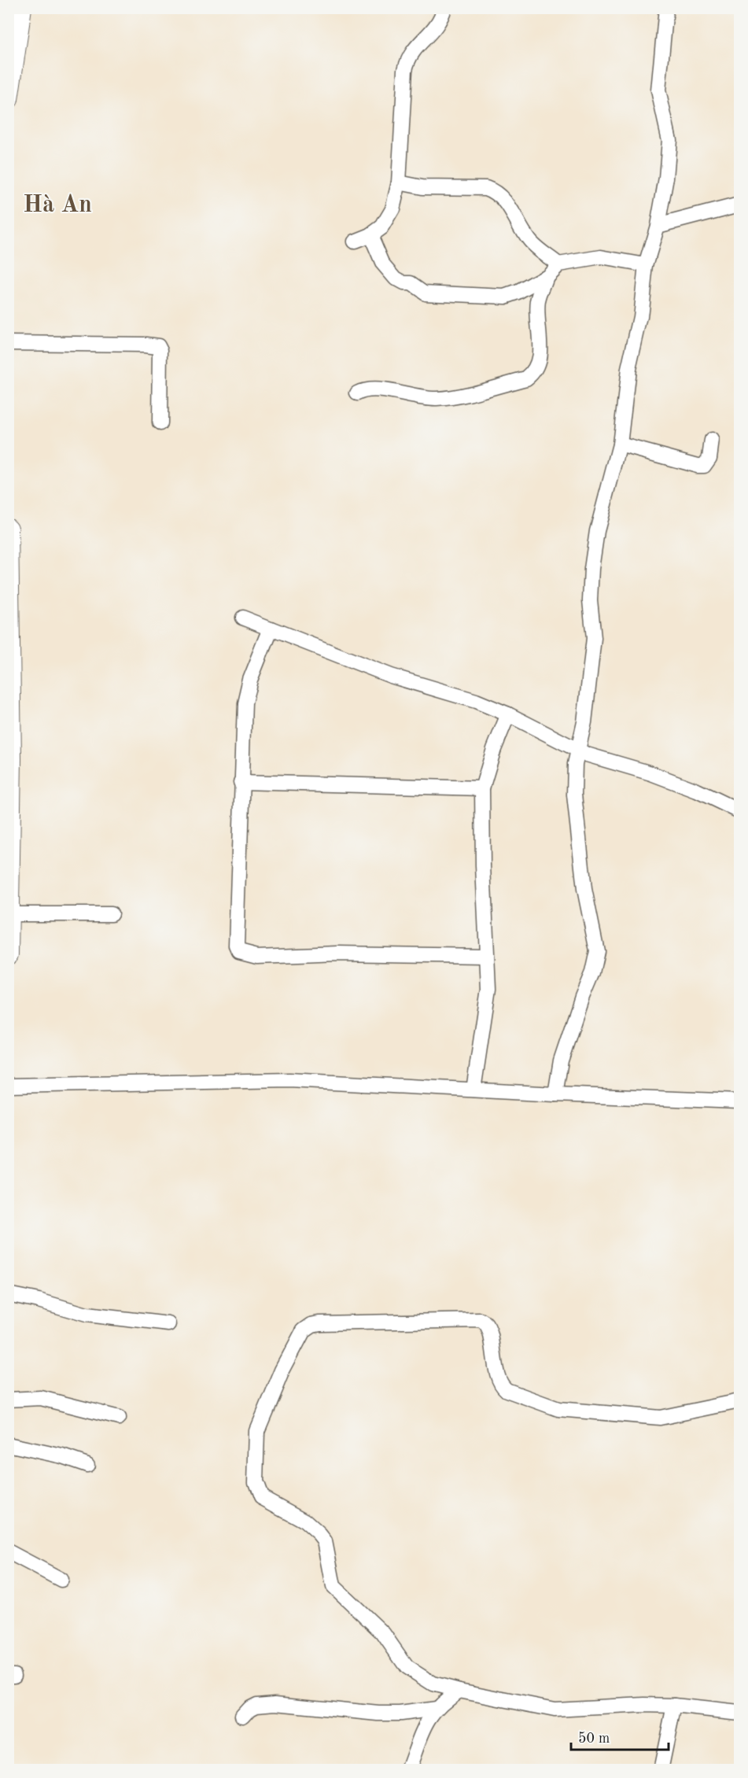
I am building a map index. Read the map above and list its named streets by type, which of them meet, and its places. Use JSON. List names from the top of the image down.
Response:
{
  "districts": ["Hà An"],
  "scale_bar": "50 m"
}
